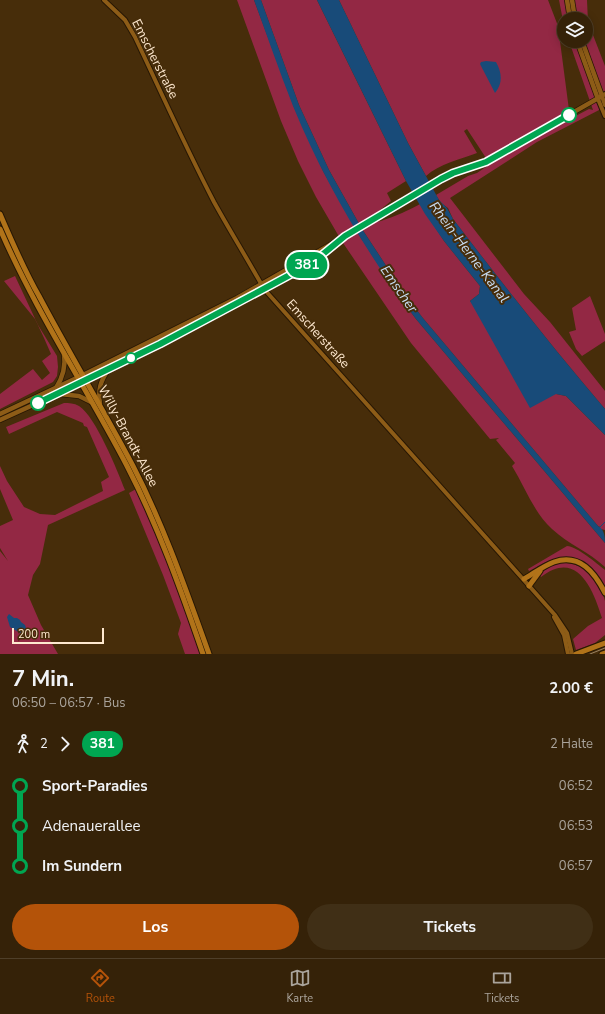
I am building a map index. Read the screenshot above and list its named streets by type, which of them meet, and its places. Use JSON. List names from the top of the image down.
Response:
{
  "streets": {
    "main road": ["Willy-Brandt-Allee"],
    "street": ["Emscherstraße"]
  },
  "water": ["Rhein-Herne-Kanal", "Emscher"],
  "lines": ["bus line 381"],
  "scale_bar": "200 m",
  "page": {
    "on_map": "381",
    "scale": "200 m",
    "heading": ["7 Min.", "06:50 – 06:57 · Bus", "2.00 €"],
    "legs": ["2", "381", "2 Halte"],
    "list": [
      {
        "name": "Sport-Paradies",
        "value": "06:52"
      },
      {
        "name": "Adenauerallee",
        "value": "06:53"
      },
      {
        "name": "Im Sundern",
        "value": "06:57"
      }
    ],
    "buttons": ["Los", "Tickets"],
    "tabs": ["Route", "Karte", "Tickets"]
  }
}
